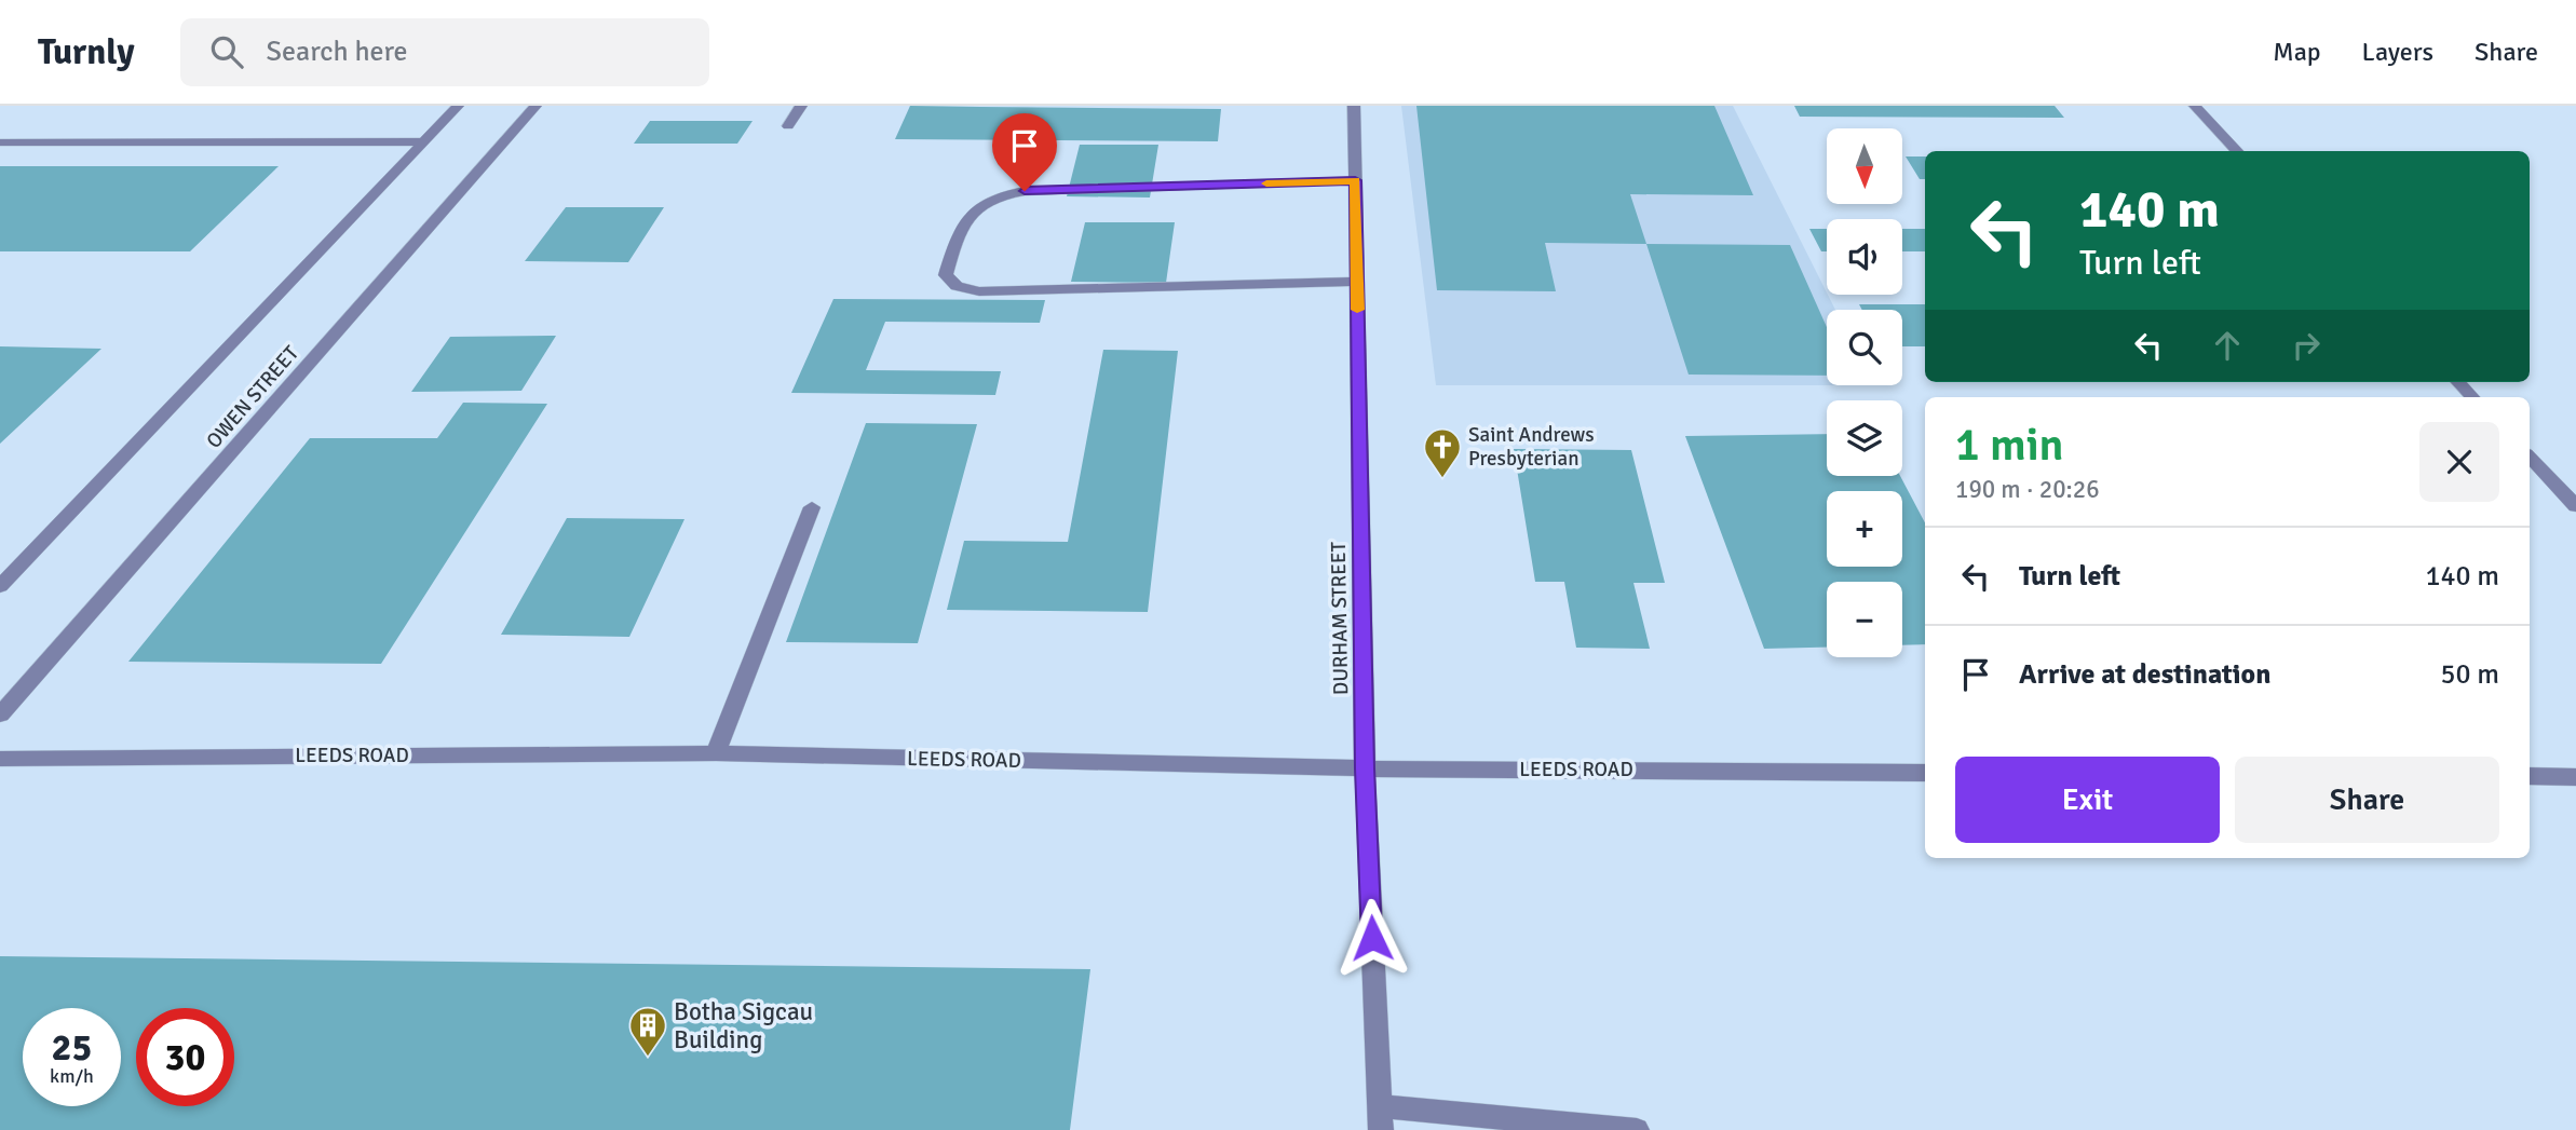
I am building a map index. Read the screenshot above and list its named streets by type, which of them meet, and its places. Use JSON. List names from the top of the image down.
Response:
{
  "streets": {
    "street": ["OWEN STREET", "DURHAM STREET", "LEEDS ROAD"]
  },
  "crossings": [
    ["DURHAM STREET", "LEEDS ROAD"]
  ],
  "places": {
    "church": ["Saint Andrews Presbyterian"],
    "building": ["Botha Sigcau Building"]
  },
  "north": "bottom",
  "page": {
    "header": "Turnly",
    "search": "Search here",
    "nav": ["Map", "Layers", "Share"],
    "map_buttons": ["+", "−"],
    "turn": ["140 m", "Turn left"],
    "heading": ["1 min", "190 m · 20:26"],
    "list": [
      {
        "name": "Turn left",
        "value": "140 m"
      },
      {
        "name": "Arrive at destination",
        "value": "50 m"
      }
    ],
    "buttons": ["Exit", "Share"],
    "speed": "25 km/h",
    "limit": "30"
  }
}
